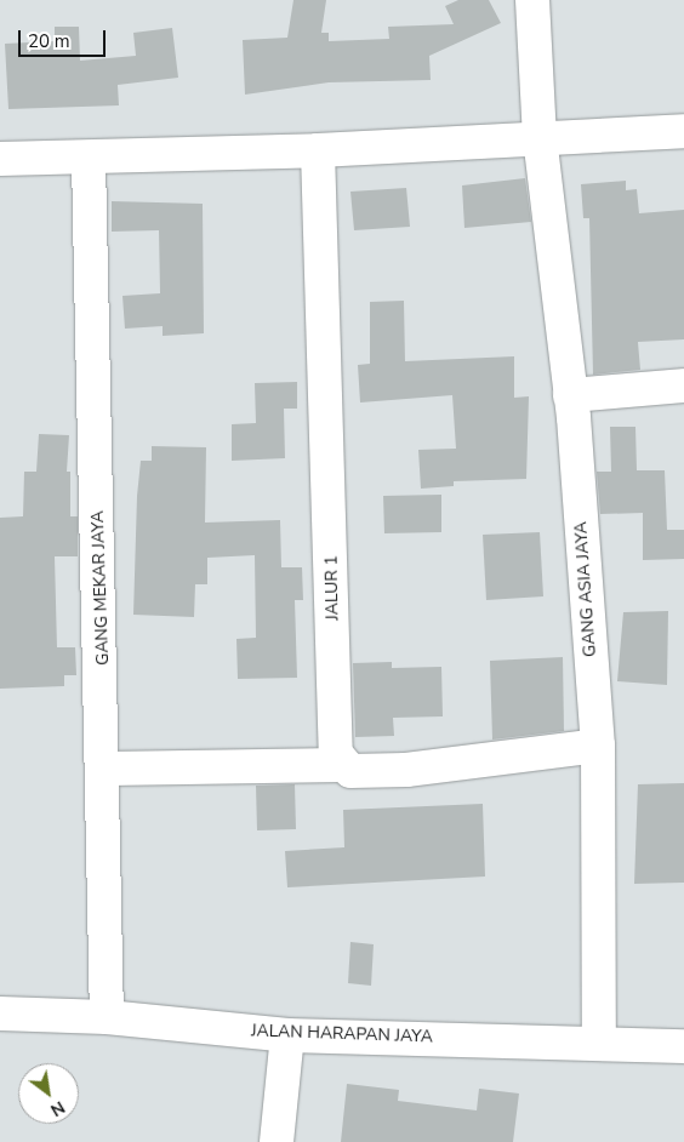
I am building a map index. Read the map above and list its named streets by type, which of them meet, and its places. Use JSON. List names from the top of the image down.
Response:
{
  "streets": {
    "street": [
      "GANG MEKAR JAYA",
      "JALUR 1",
      "GANG ASIA JAYA",
      "JALAN HARAPAN JAYA"
    ]
  },
  "crossings": [
    ["GANG MEKAR JAYA", "JALAN HARAPAN JAYA"],
    ["GANG ASIA JAYA", "JALAN HARAPAN JAYA"]
  ],
  "scale_bar": "20 m",
  "north": "bottom right"
}
